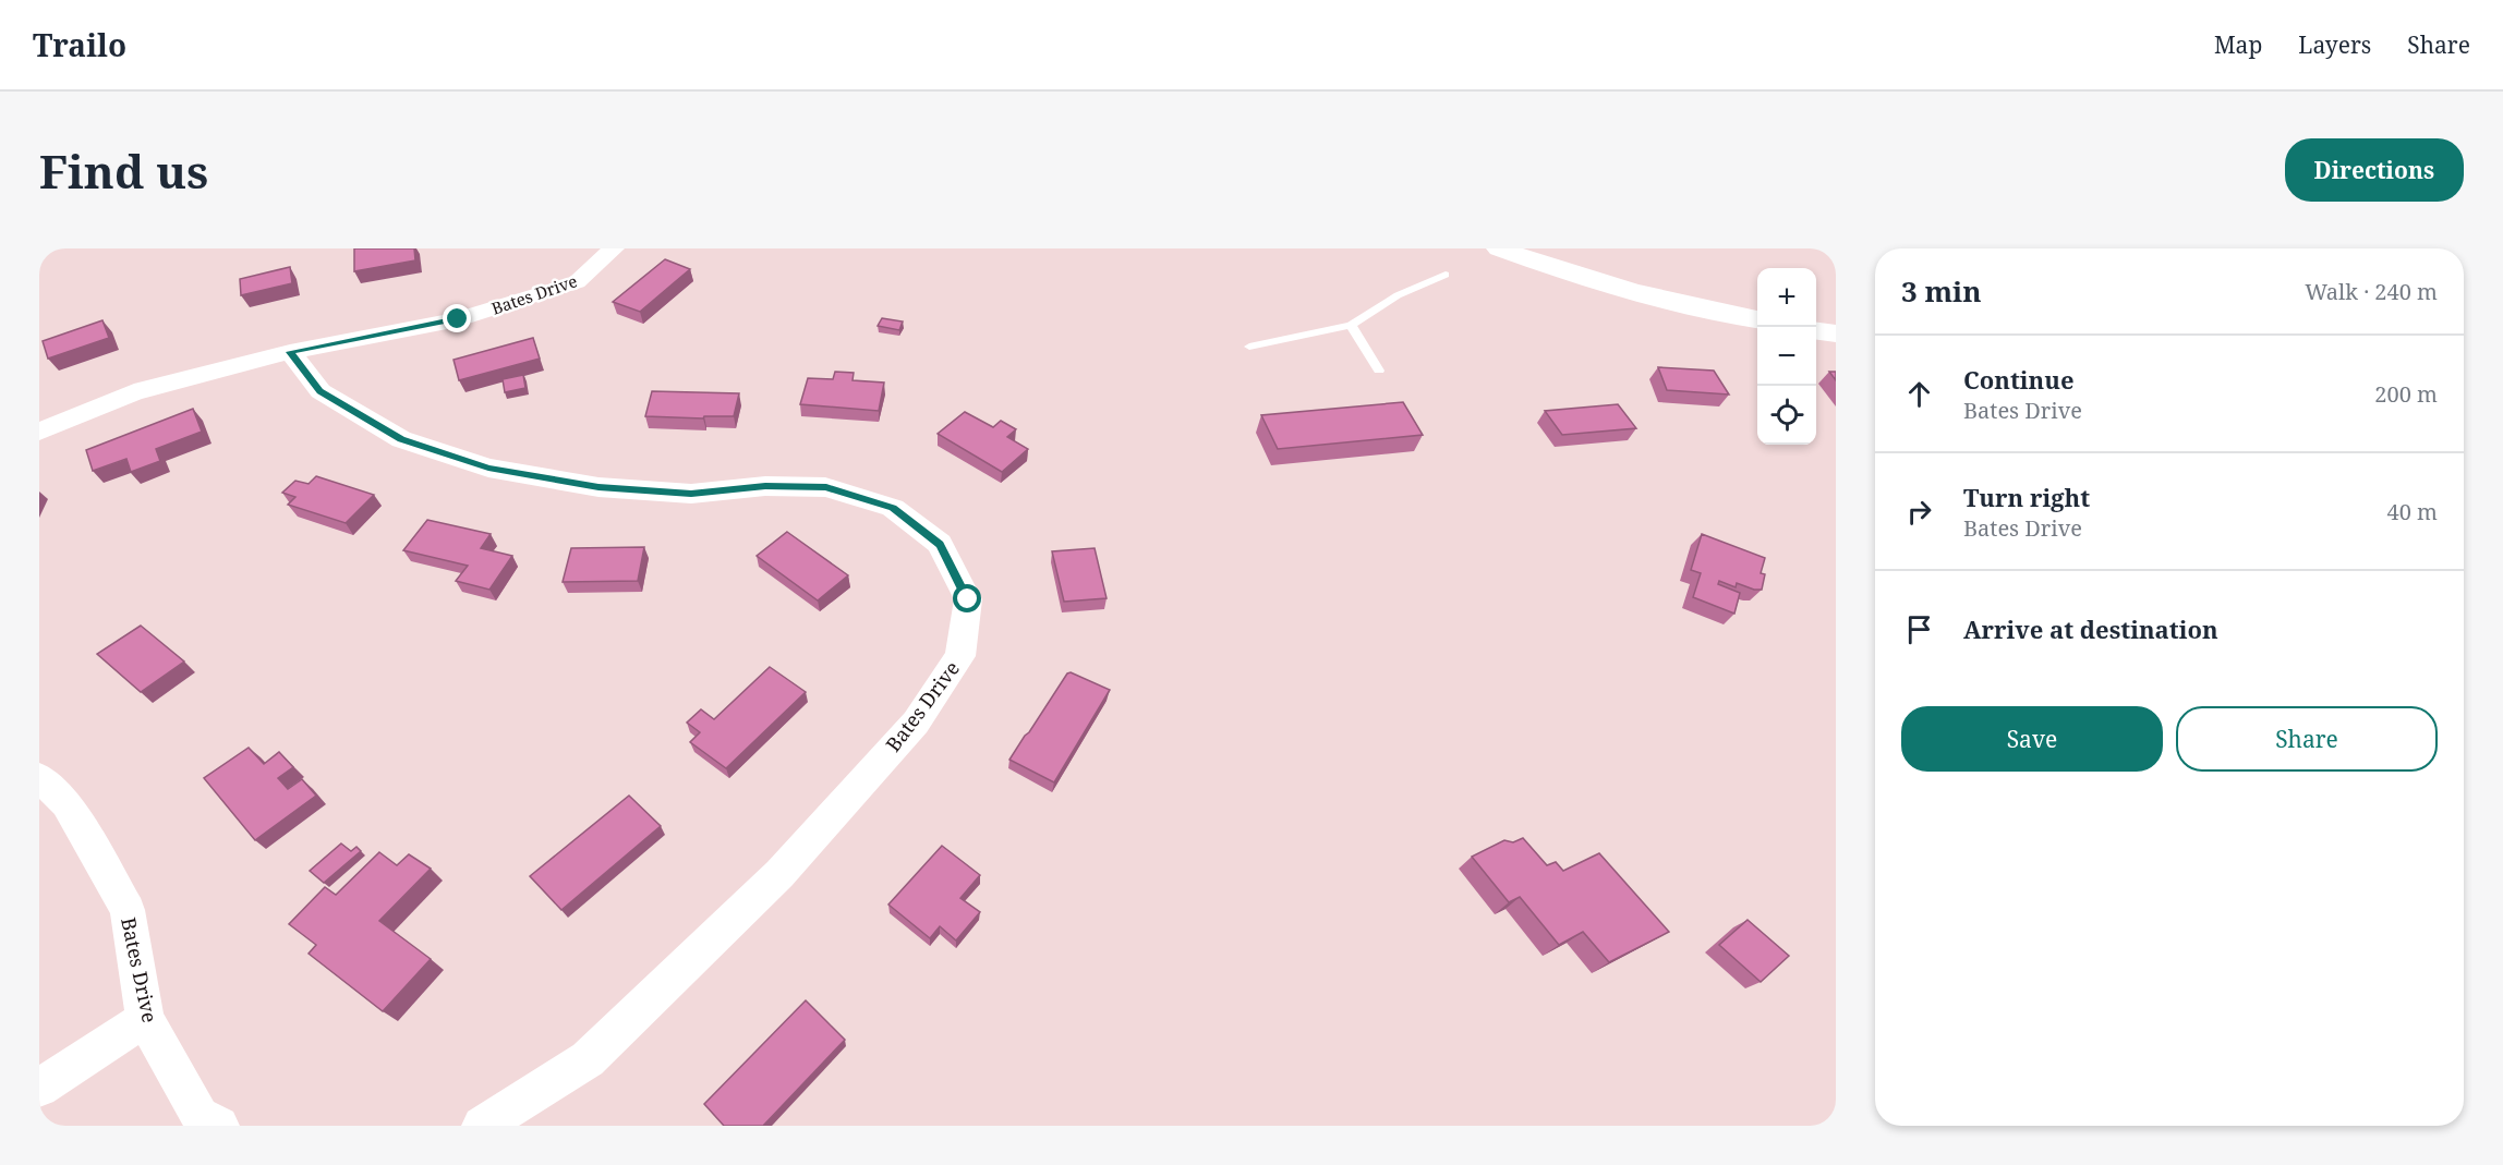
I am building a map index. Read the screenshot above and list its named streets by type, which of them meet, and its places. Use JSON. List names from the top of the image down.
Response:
{
  "streets": {
    "street": ["Bates Drive"]
  },
  "page": {
    "header": "Trailo",
    "nav": ["Map", "Layers", "Share"],
    "buttons": [
      "Directions",
      ["Save", "Share"]
    ],
    "title": "Find us",
    "heading": ["3 min", "Walk · 240 m"],
    "map_buttons": ["+", "−"],
    "list": [
      ["Continue", "Bates Drive", "200 m"],
      ["Turn right", "Bates Drive", "40 m"],
      "Arrive at destination"
    ]
  }
}
